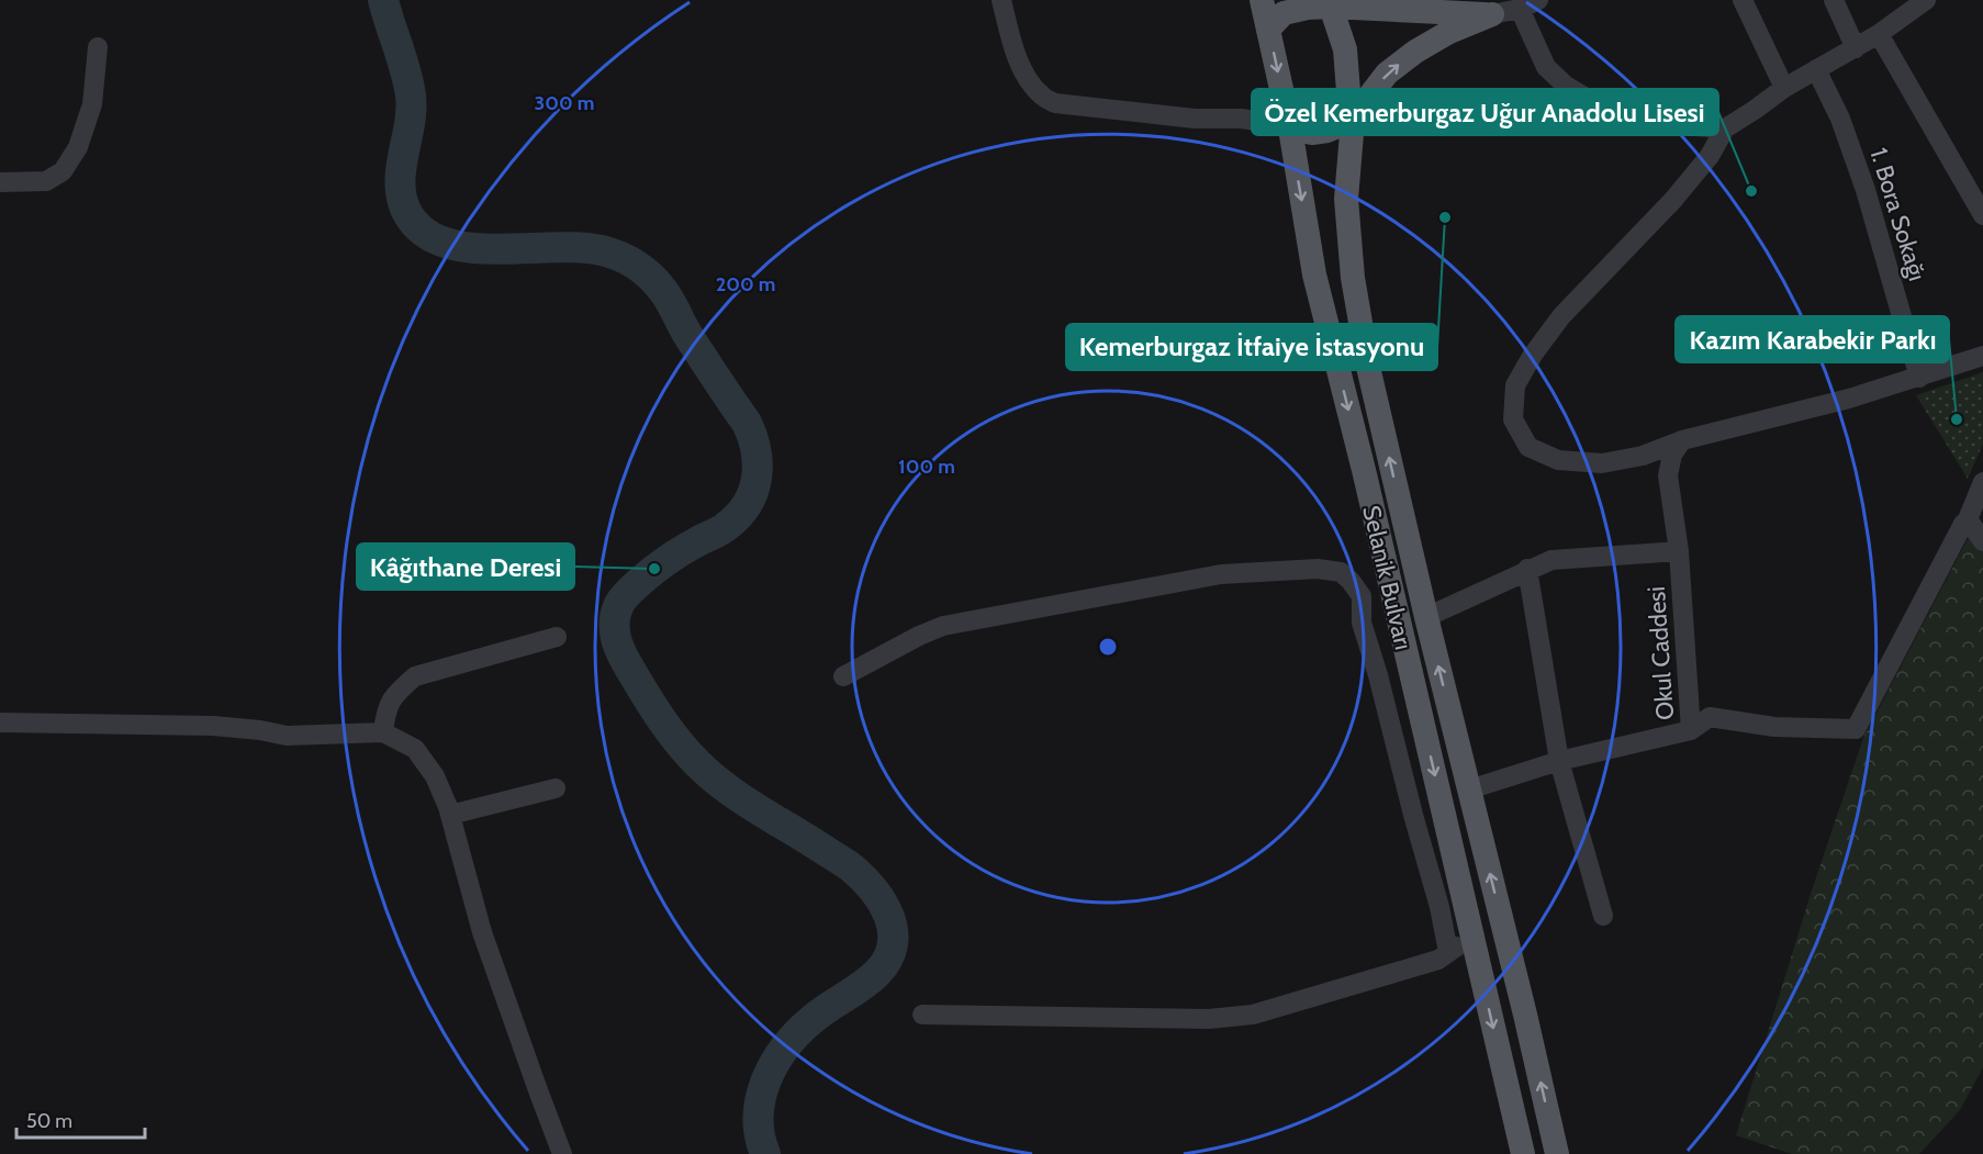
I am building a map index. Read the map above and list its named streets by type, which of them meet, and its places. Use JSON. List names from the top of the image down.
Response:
{
  "streets": {
    "main road": ["Selanik Bulvarı"],
    "street": ["1. Bora Sokağı", "Okul Caddesi"]
  },
  "crossings": [
    ["Selanik Bulvarı", "Okul Caddesi"]
  ],
  "places": [
    "Özel Kemerburgaz Uğur Anadolu Lisesi",
    "Kemerburgaz İtfaiye İstasyonu",
    "Kazım Karabekir Parkı",
    "Kâğıthane Deresi"
  ],
  "scale_bar": "50 m",
  "rings": ["300 m", "200 m", "100 m"]
}
